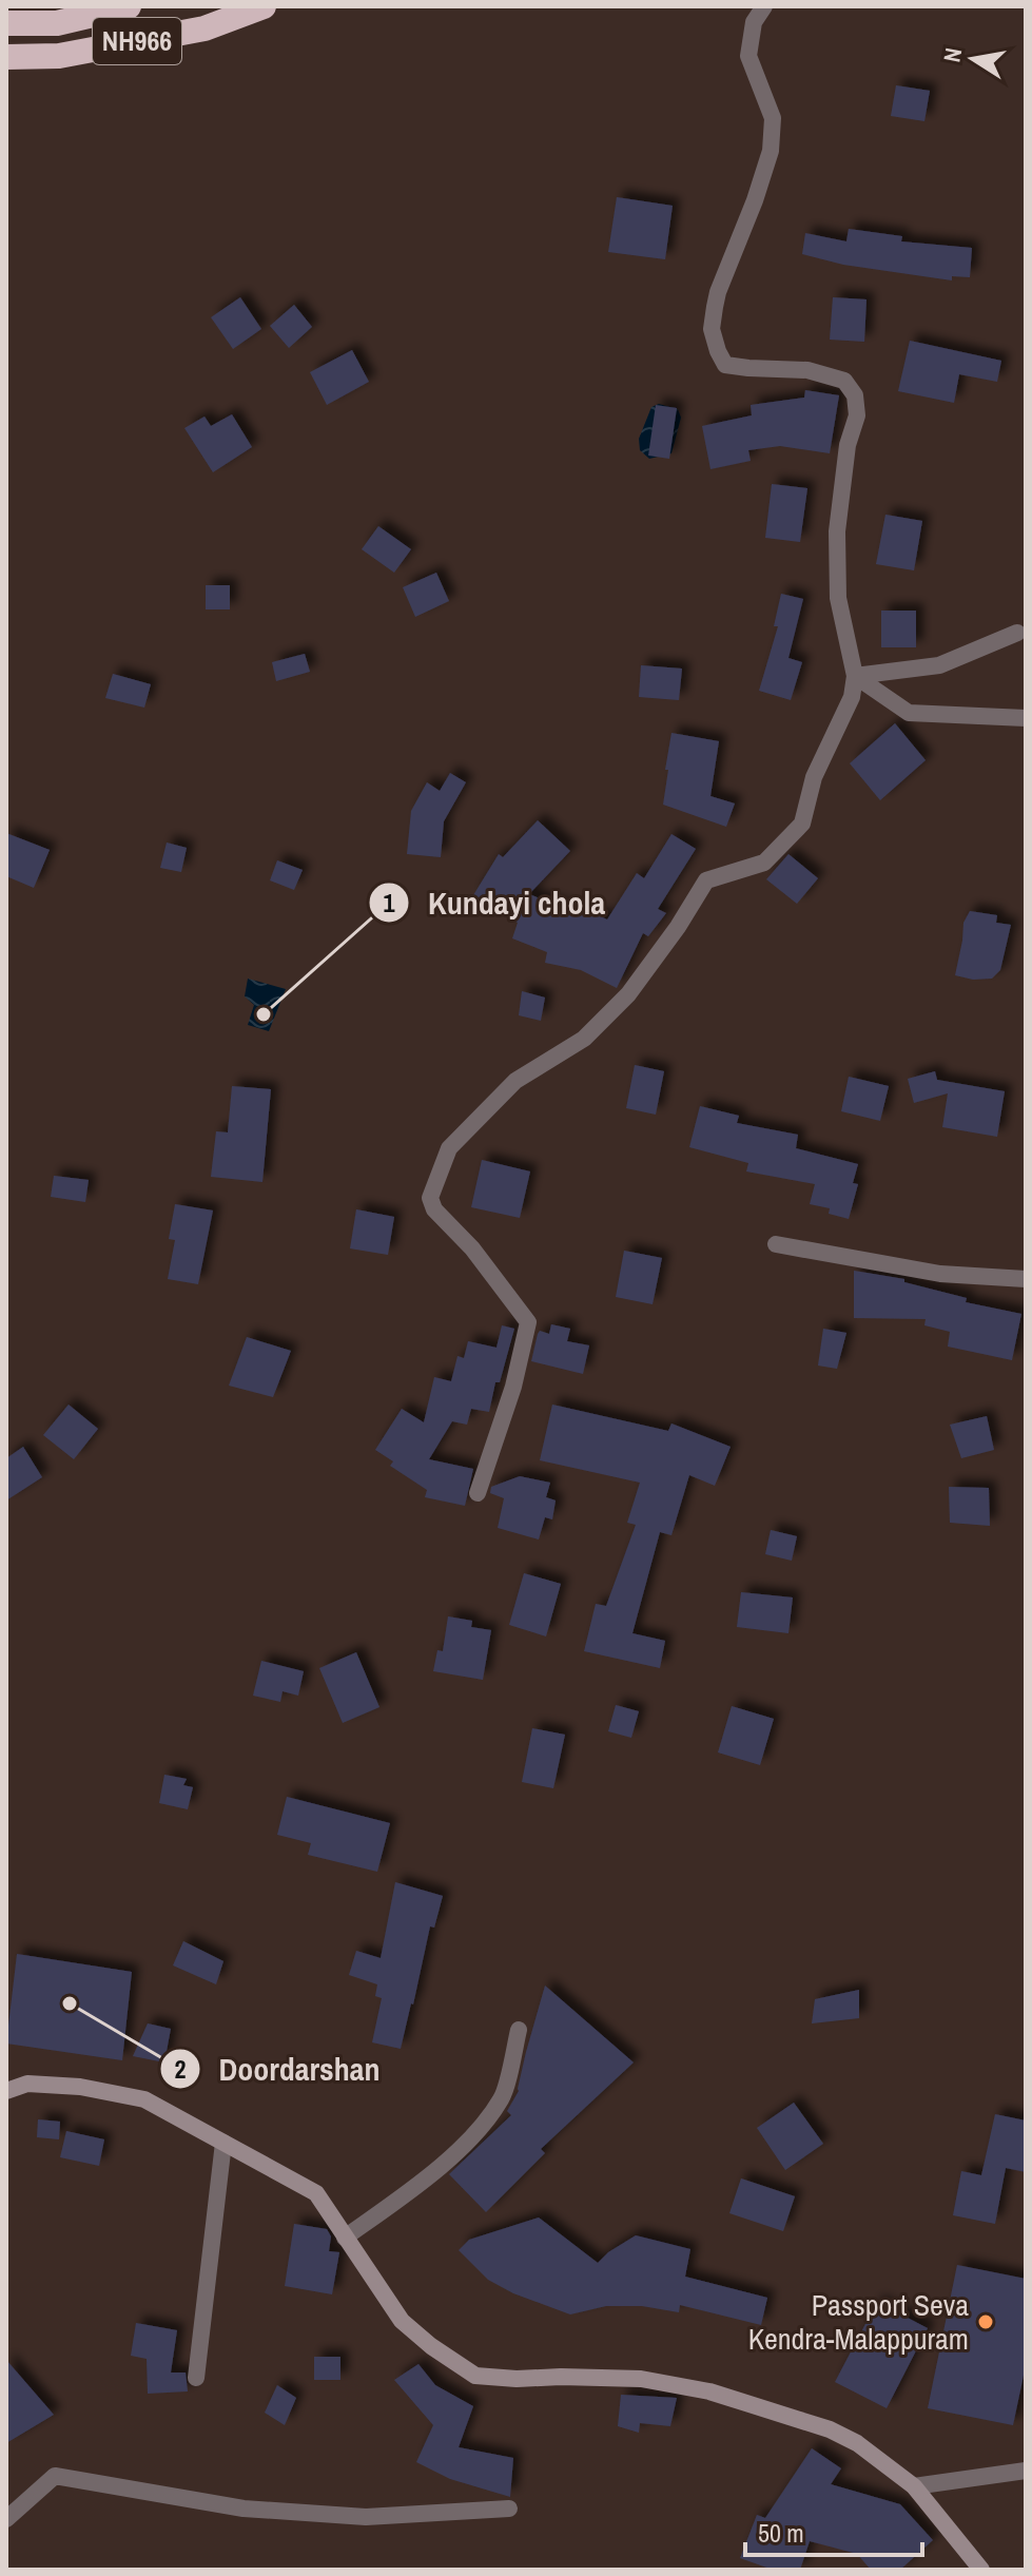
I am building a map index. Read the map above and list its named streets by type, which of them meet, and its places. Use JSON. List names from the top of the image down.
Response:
{
  "streets": {
    "highway": ["NH966"]
  },
  "places": ["Kundayi chola", "Doordarshan", "Passport Seva Kendra-Malappuram"],
  "scale_bar": "50 m",
  "north": "left"
}
